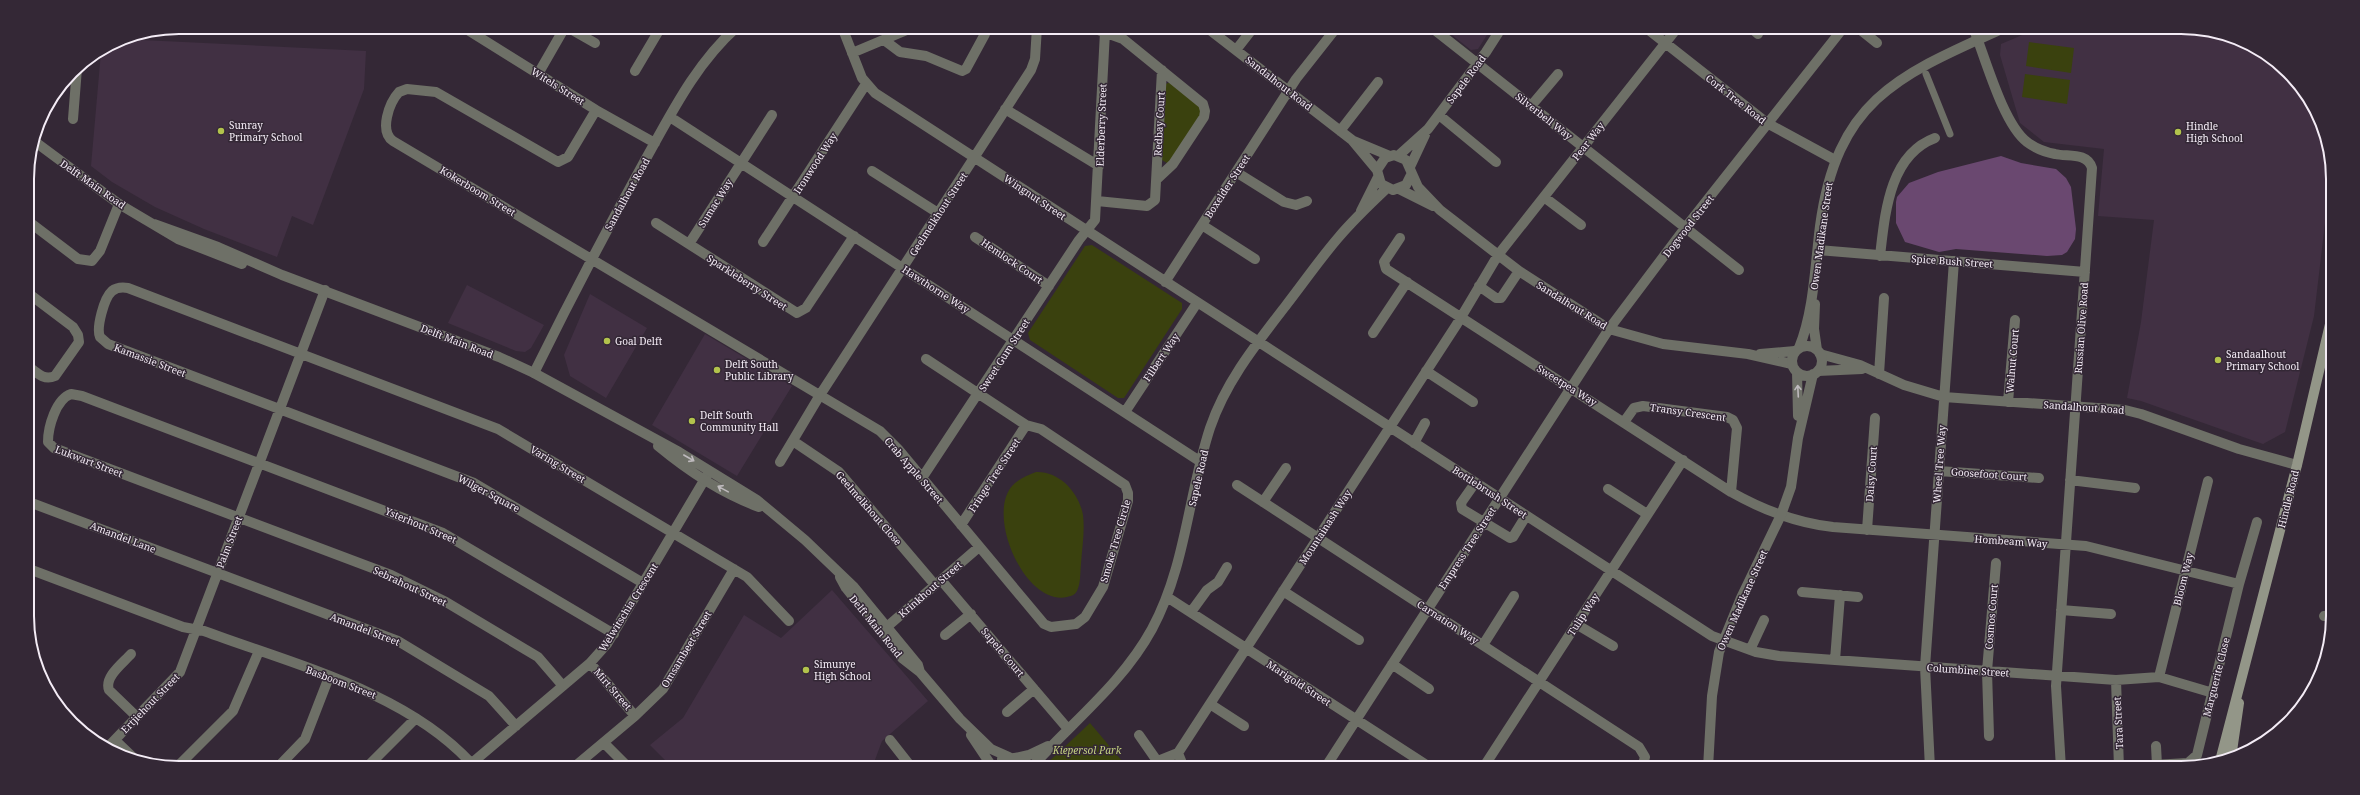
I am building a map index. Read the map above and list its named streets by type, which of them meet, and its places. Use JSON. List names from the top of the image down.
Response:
{
  "streets": {
    "main road": ["Hindle Road"],
    "street": [
      "Sapele Road",
      "Sandalhout Road",
      "Witels Street",
      "Cork Tree Road",
      "Silverbell Way",
      "Redbay Court",
      "Elderberry Street",
      "Pear Way",
      "Ironwood Way",
      "Delft Main Road",
      "Boxelder Street",
      "Kokerboom Street",
      "Wingnut Street",
      "Sumac Way",
      "Geelmelkhout Street",
      "Dogwood Street",
      "Owen Madikane Street",
      "Hemlock Court",
      "Spice Bush Street",
      "Sparkleberry Street",
      "Hawthorne Way",
      "Russian Olive Road",
      "Sweet Gum Street",
      "Filbert Way",
      "Kamassie Street",
      "Walnut Court",
      "Sweetpea Way",
      "Transy Crescent",
      "Lukwart Street",
      "Varing Street",
      "Wheel Tree Way",
      "Crab Apple Street",
      "Daisy Court",
      "Goosefoot Court",
      "Fringe Tree Street",
      "Bottlebrush Street",
      "Wilger Square",
      "Geelmelkhout Close",
      "Ysterhout Street",
      "Mountainash Way",
      "Amandel Lane",
      "Smoke Tree Circle",
      "Hombeam Way",
      "Palm Street",
      "Empress Tree Street",
      "Bloom Way",
      "Sebrahout Street",
      "Krinkhout Street",
      "Welwitschia Crescent",
      "Tulip Way",
      "Cosmos Court",
      "Carnation Way",
      "Amandel Street",
      "Omsambeet Street",
      "Sapele Court",
      "Columbine Street",
      "Marguerite Close",
      "Basboom Street",
      "Marigold Street",
      "Mirt Street",
      "Ertjiehout Street",
      "Tara Street"
    ]
  },
  "crossings": [
    ["Sapele Road", "Sandalhout Road"],
    ["Sapele Road", "Silverbell Way"],
    ["Sapele Road", "Delft Main Road"],
    ["Sapele Road", "Wingnut Street"],
    ["Sapele Road", "Hawthorne Way"],
    ["Sapele Road", "Bottlebrush Street"],
    ["Sapele Road", "Sapele Court"],
    ["Sapele Road", "Marigold Street"],
    ["Sandalhout Road", "Witels Street"],
    ["Sandalhout Road", "Pear Way"],
    ["Sandalhout Road", "Delft Main Road"],
    ["Sandalhout Road", "Boxelder Street"],
    ["Sandalhout Road", "Kokerboom Street"],
    ["Sandalhout Road", "Dogwood Street"],
    ["Sandalhout Road", "Owen Madikane Street"],
    ["Sandalhout Road", "Hawthorne Way"],
    ["Sandalhout Road", "Russian Olive Road"],
    ["Sandalhout Road", "Walnut Court"],
    ["Sandalhout Road", "Wheel Tree Way"],
    ["Sandalhout Road", "Hindle Road"],
    ["Sandalhout Road", "Mountainash Way"],
    ["Sandalhout Road", "Empress Tree Street"],
    ["Witels Street", "Kokerboom Street"],
    ["Cork Tree Road", "Pear Way"],
    ["Cork Tree Road", "Dogwood Street"],
    ["Cork Tree Road", "Owen Madikane Street"],
    ["Silverbell Way", "Pear Way"],
    ["Silverbell Way", "Dogwood Street"],
    ["Redbay Court", "Elderberry Street"],
    ["Elderberry Street", "Wingnut Street"],
    ["Elderberry Street", "Sweet Gum Street"],
    ["Pear Way", "Mountainash Way"],
    ["Ironwood Way", "Wingnut Street"],
    ["Ironwood Way", "Hawthorne Way"],
    ["Delft Main Road", "Palm Street"],
    ["Delft Main Road", "Krinkhout Street"],
    ["Delft Main Road", "Welwitschia Crescent"],
    ["Boxelder Street", "Wingnut Street"],
    ["Kokerboom Street", "Geelmelkhout Street"],
    ["Kokerboom Street", "Crab Apple Street"],
    ["Wingnut Street", "Geelmelkhout Street"],
    ["Wingnut Street", "Sweet Gum Street"],
    ["Wingnut Street", "Filbert Way"],
    ["Wingnut Street", "Bottlebrush Street"],
    ["Sumac Way", "Sparkleberry Street"],
    ["Sumac Way", "Hawthorne Way"],
    ["Geelmelkhout Street", "Hawthorne Way"],
    ["Geelmelkhout Street", "Crab Apple Street"],
    ["Dogwood Street", "Empress Tree Street"],
    ["Owen Madikane Street", "Spice Bush Street"],
    ["Owen Madikane Street", "Russian Olive Road"],
    ["Owen Madikane Street", "Sweetpea Way"],
    ["Owen Madikane Street", "Bottlebrush Street"],
    ["Owen Madikane Street", "Hombeam Way"],
    ["Owen Madikane Street", "Columbine Street"],
    ["Hemlock Court", "Sweet Gum Street"],
    ["Spice Bush Street", "Russian Olive Road"],
    ["Spice Bush Street", "Wheel Tree Way"],
    ["Sparkleberry Street", "Hawthorne Way"],
    ["Hawthorne Way", "Sweet Gum Street"],
    ["Hawthorne Way", "Filbert Way"],
    ["Russian Olive Road", "Hombeam Way"],
    ["Russian Olive Road", "Columbine Street"],
    ["Sweet Gum Street", "Crab Apple Street"],
    ["Sweet Gum Street", "Smoke Tree Circle"],
    ["Kamassie Street", "Varing Street"],
    ["Kamassie Street", "Wilger Square"],
    ["Kamassie Street", "Palm Street"],
    ["Sweetpea Way", "Transy Crescent"],
    ["Sweetpea Way", "Mountainash Way"],
    ["Sweetpea Way", "Hombeam Way"],
    ["Sweetpea Way", "Empress Tree Street"],
    ["Sweetpea Way", "Tulip Way"],
    ["Lukwart Street", "Ysterhout Street"],
    ["Lukwart Street", "Palm Street"],
    ["Lukwart Street", "Sebrahout Street"],
    ["Varing Street", "Palm Street"],
    ["Varing Street", "Welwitschia Crescent"],
    ["Varing Street", "Omsambeet Street"],
    ["Wheel Tree Way", "Goosefoot Court"],
    ["Wheel Tree Way", "Hombeam Way"],
    ["Wheel Tree Way", "Columbine Street"],
    ["Crab Apple Street", "Fringe Tree Street"],
    ["Crab Apple Street", "Smoke Tree Circle"],
    ["Daisy Court", "Hombeam Way"],
    ["Fringe Tree Street", "Smoke Tree Circle"],
    ["Bottlebrush Street", "Mountainash Way"],
    ["Bottlebrush Street", "Empress Tree Street"],
    ["Bottlebrush Street", "Tulip Way"],
    ["Bottlebrush Street", "Columbine Street"],
    ["Wilger Square", "Palm Street"],
    ["Wilger Square", "Welwitschia Crescent"],
    ["Geelmelkhout Close", "Krinkhout Street"],
    ["Geelmelkhout Close", "Sapele Court"],
    ["Ysterhout Street", "Palm Street"],
    ["Ysterhout Street", "Welwitschia Crescent"],
    ["Mountainash Way", "Carnation Way"],
    ["Mountainash Way", "Marigold Street"],
    ["Amandel Lane", "Palm Street"],
    ["Amandel Lane", "Amandel Street"],
    ["Smoke Tree Circle", "Krinkhout Street"],
    ["Hombeam Way", "Bloom Way"],
    ["Hombeam Way", "Marguerite Close"],
    ["Palm Street", "Sebrahout Street"],
    ["Palm Street", "Amandel Street"],
    ["Palm Street", "Basboom Street"],
    ["Palm Street", "Ertjiehout Street"],
    ["Empress Tree Street", "Carnation Way"],
    ["Empress Tree Street", "Marigold Street"],
    ["Bloom Way", "Columbine Street"],
    ["Sebrahout Street", "Welwitschia Crescent"],
    ["Krinkhout Street", "Sapele Court"],
    ["Welwitschia Crescent", "Amandel Street"],
    ["Welwitschia Crescent", "Mirt Street"],
    ["Tulip Way", "Carnation Way"],
    ["Cosmos Court", "Columbine Street"],
    ["Omsambeet Street", "Mirt Street"],
    ["Columbine Street", "Marguerite Close"],
    ["Columbine Street", "Tara Street"],
    ["Basboom Street", "Ertjiehout Street"]
  ],
  "parks": ["Kiepersol Park"],
  "places": [
    "Sunray Primary School",
    "Hindle High School",
    "Goal Delft",
    "Sandaalhout Primary School",
    "Delft South Public Library",
    "Delft South Community Hall",
    "Simunye High School"
  ]
}
